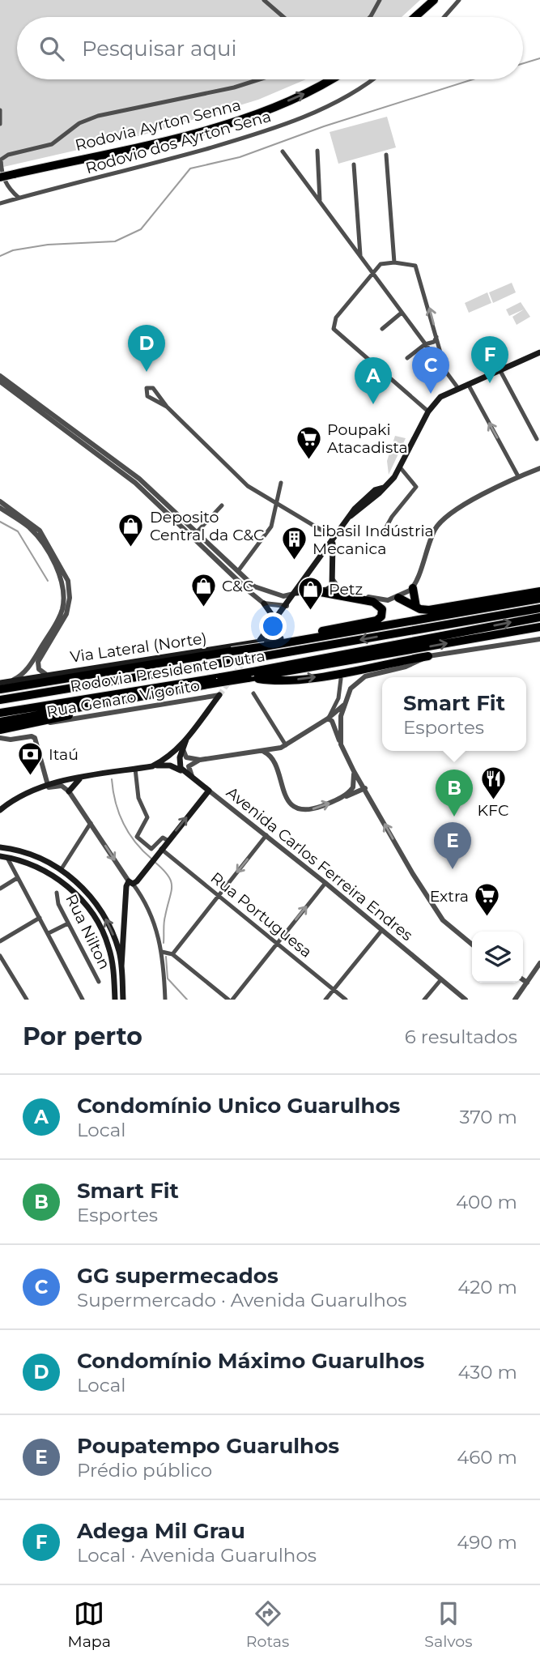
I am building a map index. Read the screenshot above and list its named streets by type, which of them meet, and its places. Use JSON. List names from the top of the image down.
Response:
{
  "streets": {
    "highway": ["Rodovia Ayrton Senna", "Rodovia Presidente Dutra"],
    "main road": ["Via Lateral (Norte)", "Avenida Carlos Ferreira Endres"],
    "street": [
      "Rodovio dos Ayrton Sena",
      "Rua Genaro Vigorito",
      "Rua Portuguesa",
      "Rua Nilton"
    ]
  },
  "one_way": ["Rodovia Ayrton Senna"],
  "places": {
    "supermarket": ["Poupaki Atacadista", "Extra"],
    "shop": ["Deposito Central da C&C", "C&C", "Petz"],
    "building": ["Libasil Indústria Mecanica"],
    "bank": ["Itaú"],
    "restaurant": ["KFC"]
  },
  "page": {
    "search": "Pesquisar aqui",
    "pins": [
      "D",
      "F",
      "C",
      "A",
      "B",
      "E"
    ],
    "popup": ["Smart Fit", "Esportes"],
    "heading": ["Por perto", "6 resultados"],
    "list": [
      {
        "mark": "A",
        "name": "Condomínio Unico Guarulhos",
        "note": "Local",
        "value": "370 m"
      },
      {
        "mark": "B",
        "name": "Smart Fit",
        "note": "Esportes",
        "value": "400 m"
      },
      {
        "mark": "C",
        "name": "GG supermecados",
        "note": "Supermercado · Avenida Guarulhos",
        "value": "420 m"
      },
      {
        "mark": "D",
        "name": "Condomínio Máximo Guarulhos",
        "note": "Local",
        "value": "430 m"
      },
      {
        "mark": "E",
        "name": "Poupatempo Guarulhos",
        "note": "Prédio público",
        "value": "460 m"
      },
      {
        "mark": "F",
        "name": "Adega Mil Grau",
        "note": "Local · Avenida Guarulhos",
        "value": "490 m"
      }
    ],
    "nav": ["Mapa", "Rotas", "Salvos"]
  }
}
